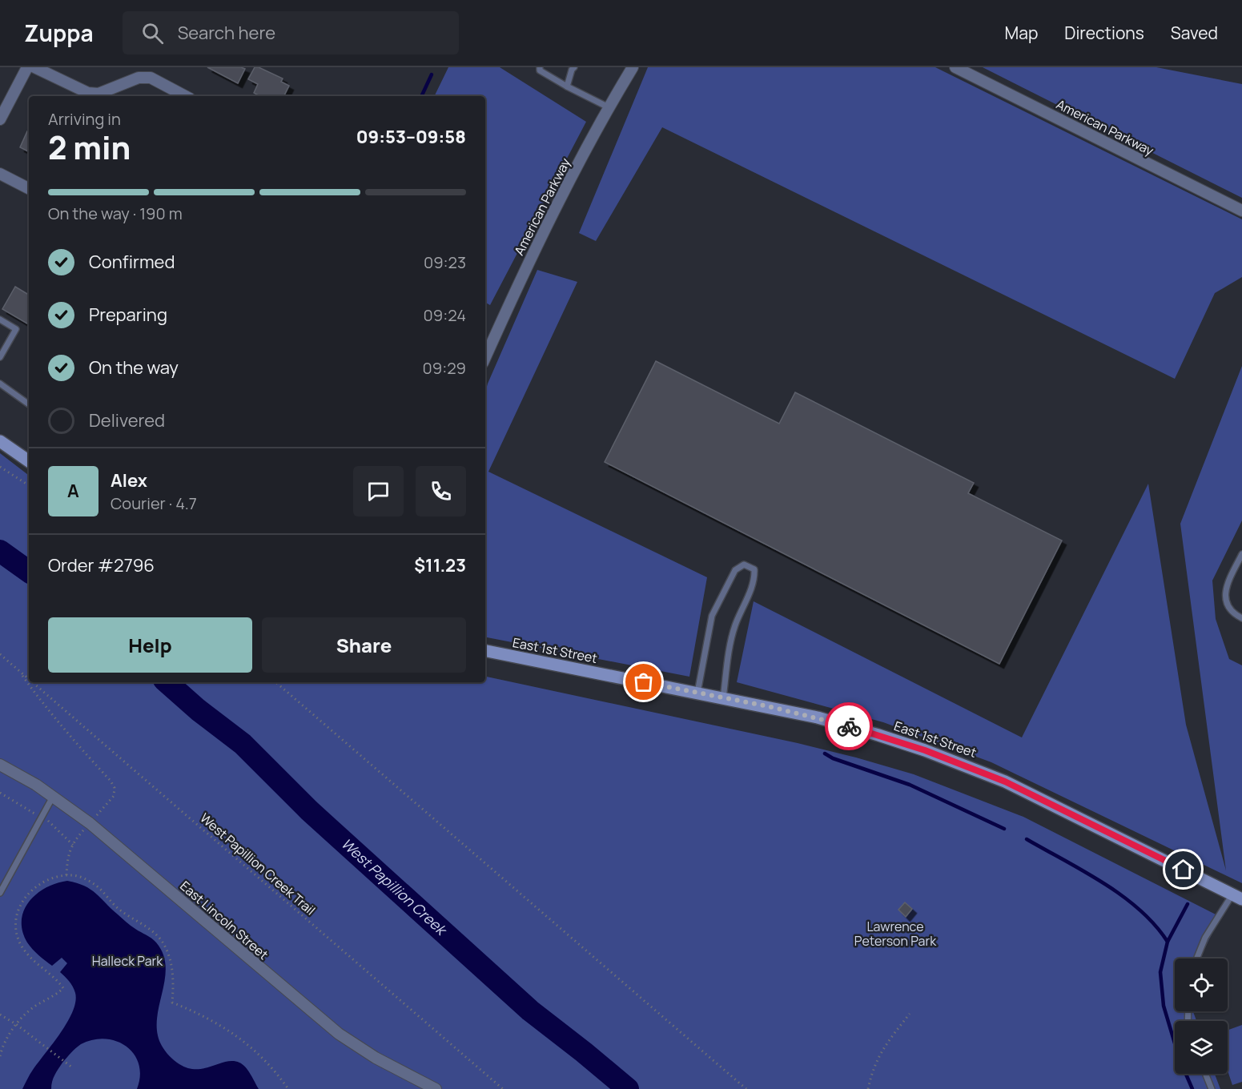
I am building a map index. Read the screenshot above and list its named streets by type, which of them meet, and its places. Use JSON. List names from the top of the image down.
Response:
{
  "streets": {
    "main road": ["East 1st Street"],
    "street": ["American Parkway", "East Lincoln Street"],
    "path": ["West Papillion Creek Trail"]
  },
  "water": ["West Papillion Creek"],
  "parks": ["Lawrence Peterson Park", "Halleck Park"],
  "page": {
    "header": "Zuppa",
    "search": "Search here",
    "nav": ["Map", "Directions", "Saved"],
    "heading": ["2 min", "Arriving in", "09:53–09:58"],
    "panel": [
      "Alex",
      "Courier · 4.7",
      "Order #2796",
      "$11.23"
    ],
    "bar": "On the way · 190 m",
    "list": [
      ["Confirmed", "09:23"],
      ["Preparing", "09:24"],
      ["On the way", "09:29"],
      "Delivered"
    ],
    "round": "A",
    "buttons": ["Help", "Share"]
  }
}
